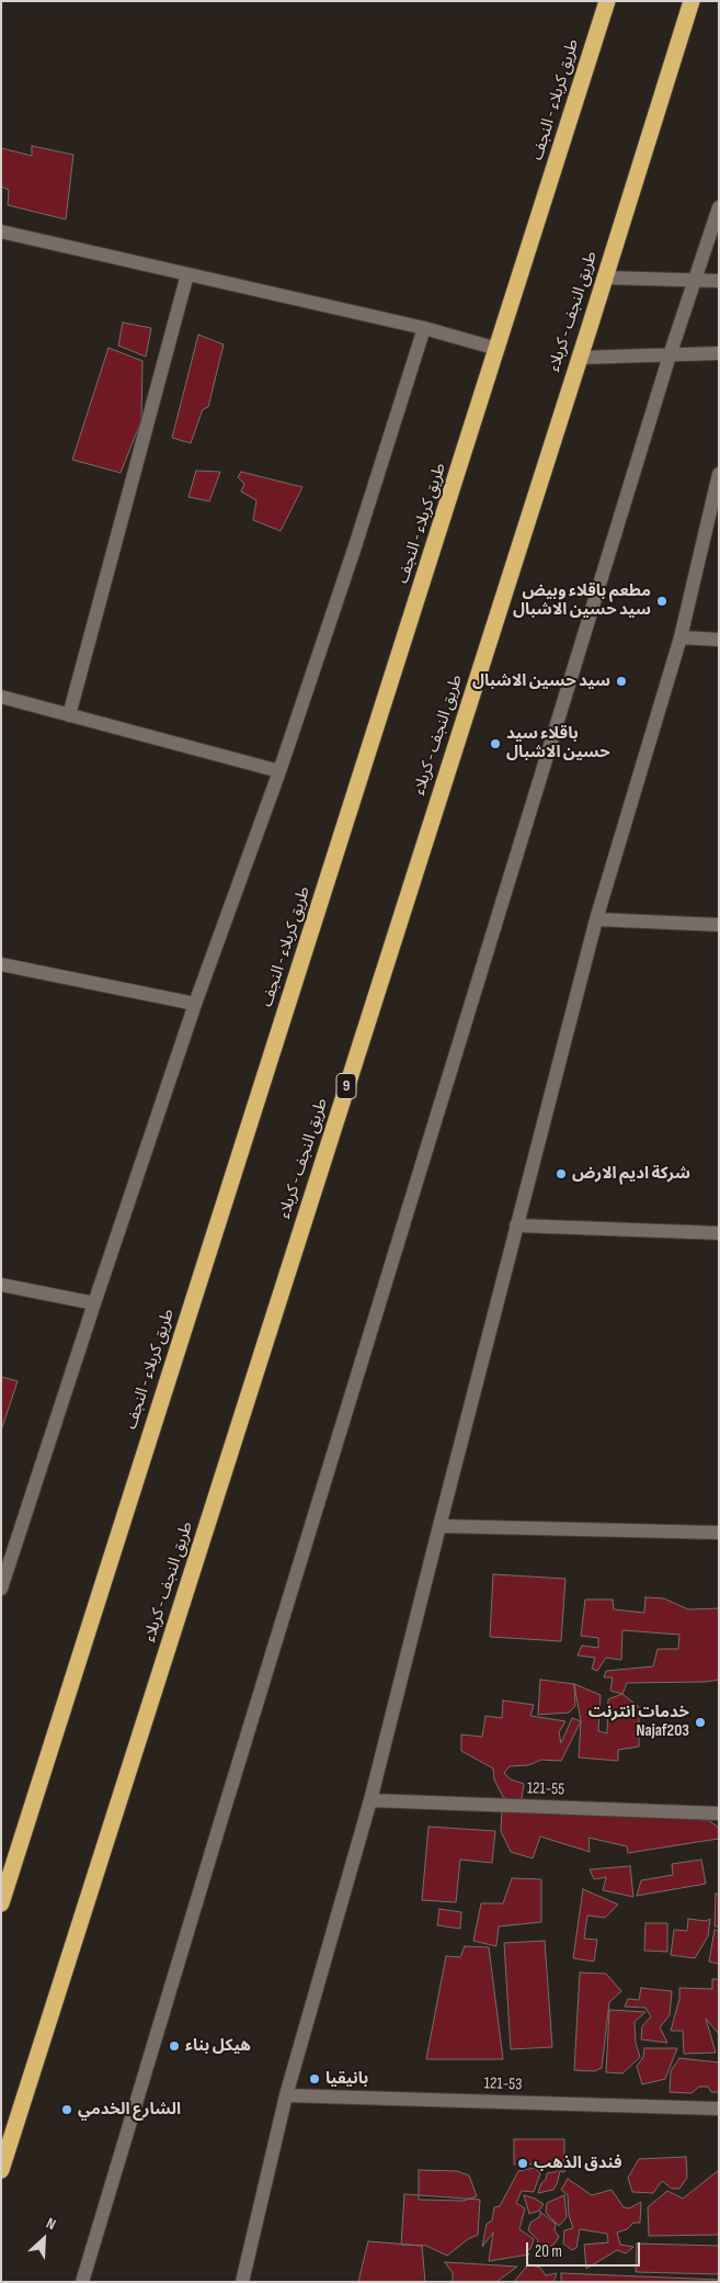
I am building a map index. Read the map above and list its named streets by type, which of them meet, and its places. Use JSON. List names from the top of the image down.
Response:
{
  "streets": {
    "highway": ["طريق کربلاء - النجف", "طريق النجف - کربلاء", "9"],
    "street": ["121-55", "121-53"]
  },
  "places": [
    "مطعم باقلاء وبيض سيد حسين الاشبال",
    "سيد حسين الاشبال",
    "باقلاء سيد حسين الاشبال",
    "شركة اديم الارض",
    "خدمات انترنت Najaf203",
    "هيكل بناء",
    "بانيقيا",
    "الشارع الخدمي",
    "فندق الذهب"
  ],
  "scale_bar": "20 m",
  "north": "top right"
}
